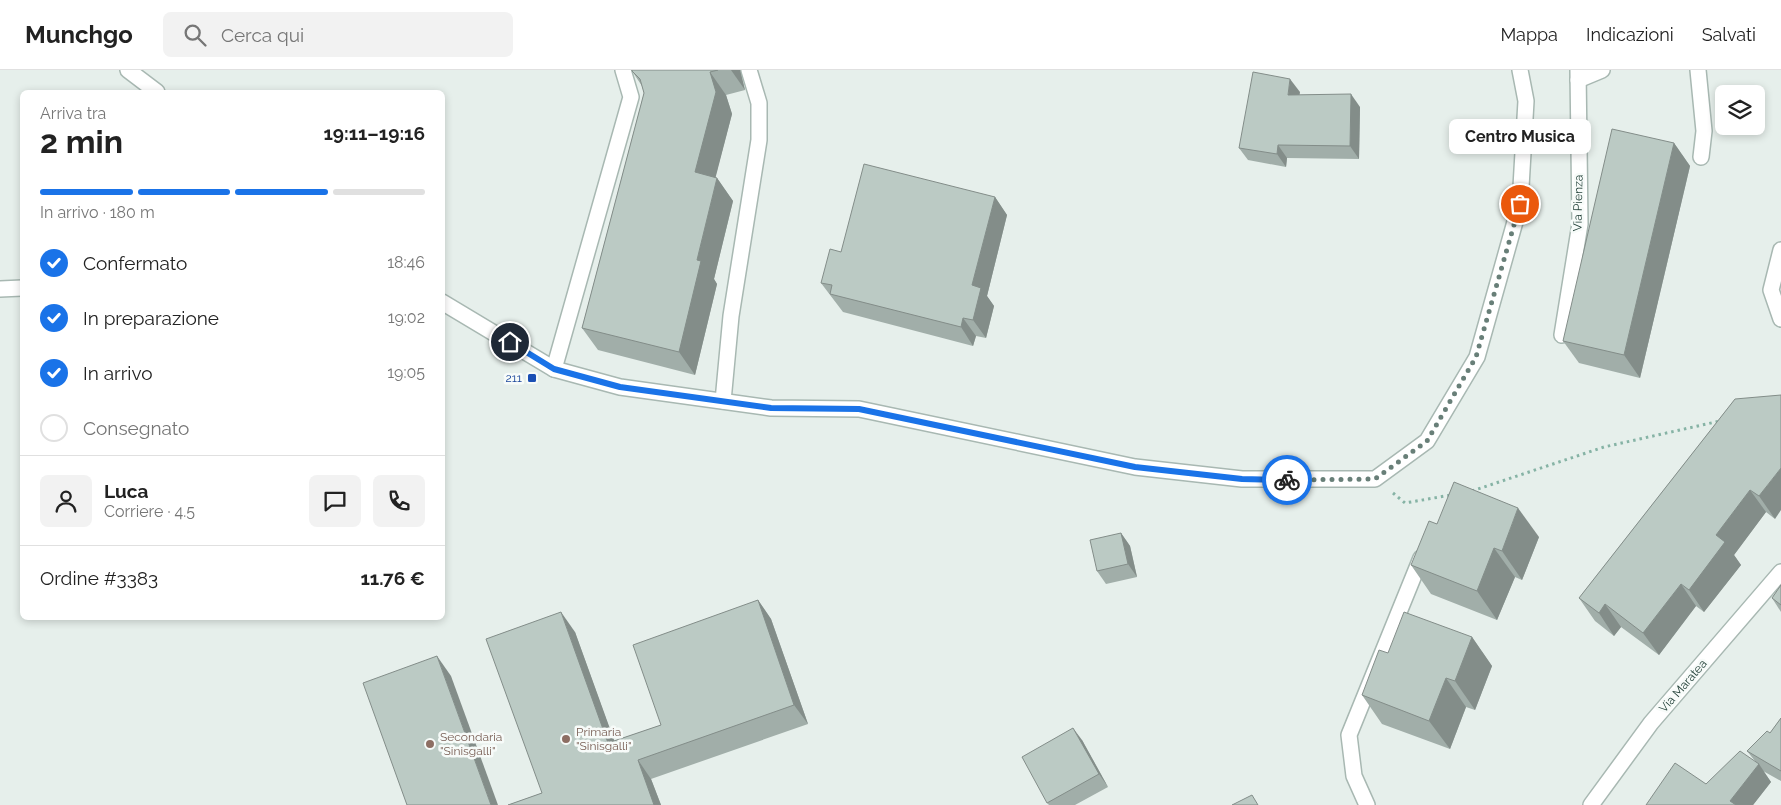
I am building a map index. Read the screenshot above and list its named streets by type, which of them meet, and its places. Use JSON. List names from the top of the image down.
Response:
{
  "streets": {
    "street": ["Via Pienza", "Via Maratea"]
  },
  "places": {
    "other": ["Centro Musica", "Primaria \"Sinisgalli\"", "Secondaria \"Sinisgalli\""],
    "transit": ["211"]
  },
  "page": {
    "header": "Munchgo",
    "search": "Cerca qui",
    "nav": ["Mappa", "Indicazioni", "Salvati"],
    "heading": ["2 min", "Arriva tra", "19:11–19:16"],
    "panel": [
      "Luca",
      "Corriere · 4.5",
      "Ordine #3383",
      "11.76 €"
    ],
    "bubble": "Centro Musica",
    "bar": "In arrivo · 180 m",
    "list": [
      ["Confermato", "18:46"],
      ["In preparazione", "19:02"],
      ["In arrivo", "19:05"],
      "Consegnato"
    ]
  }
}
